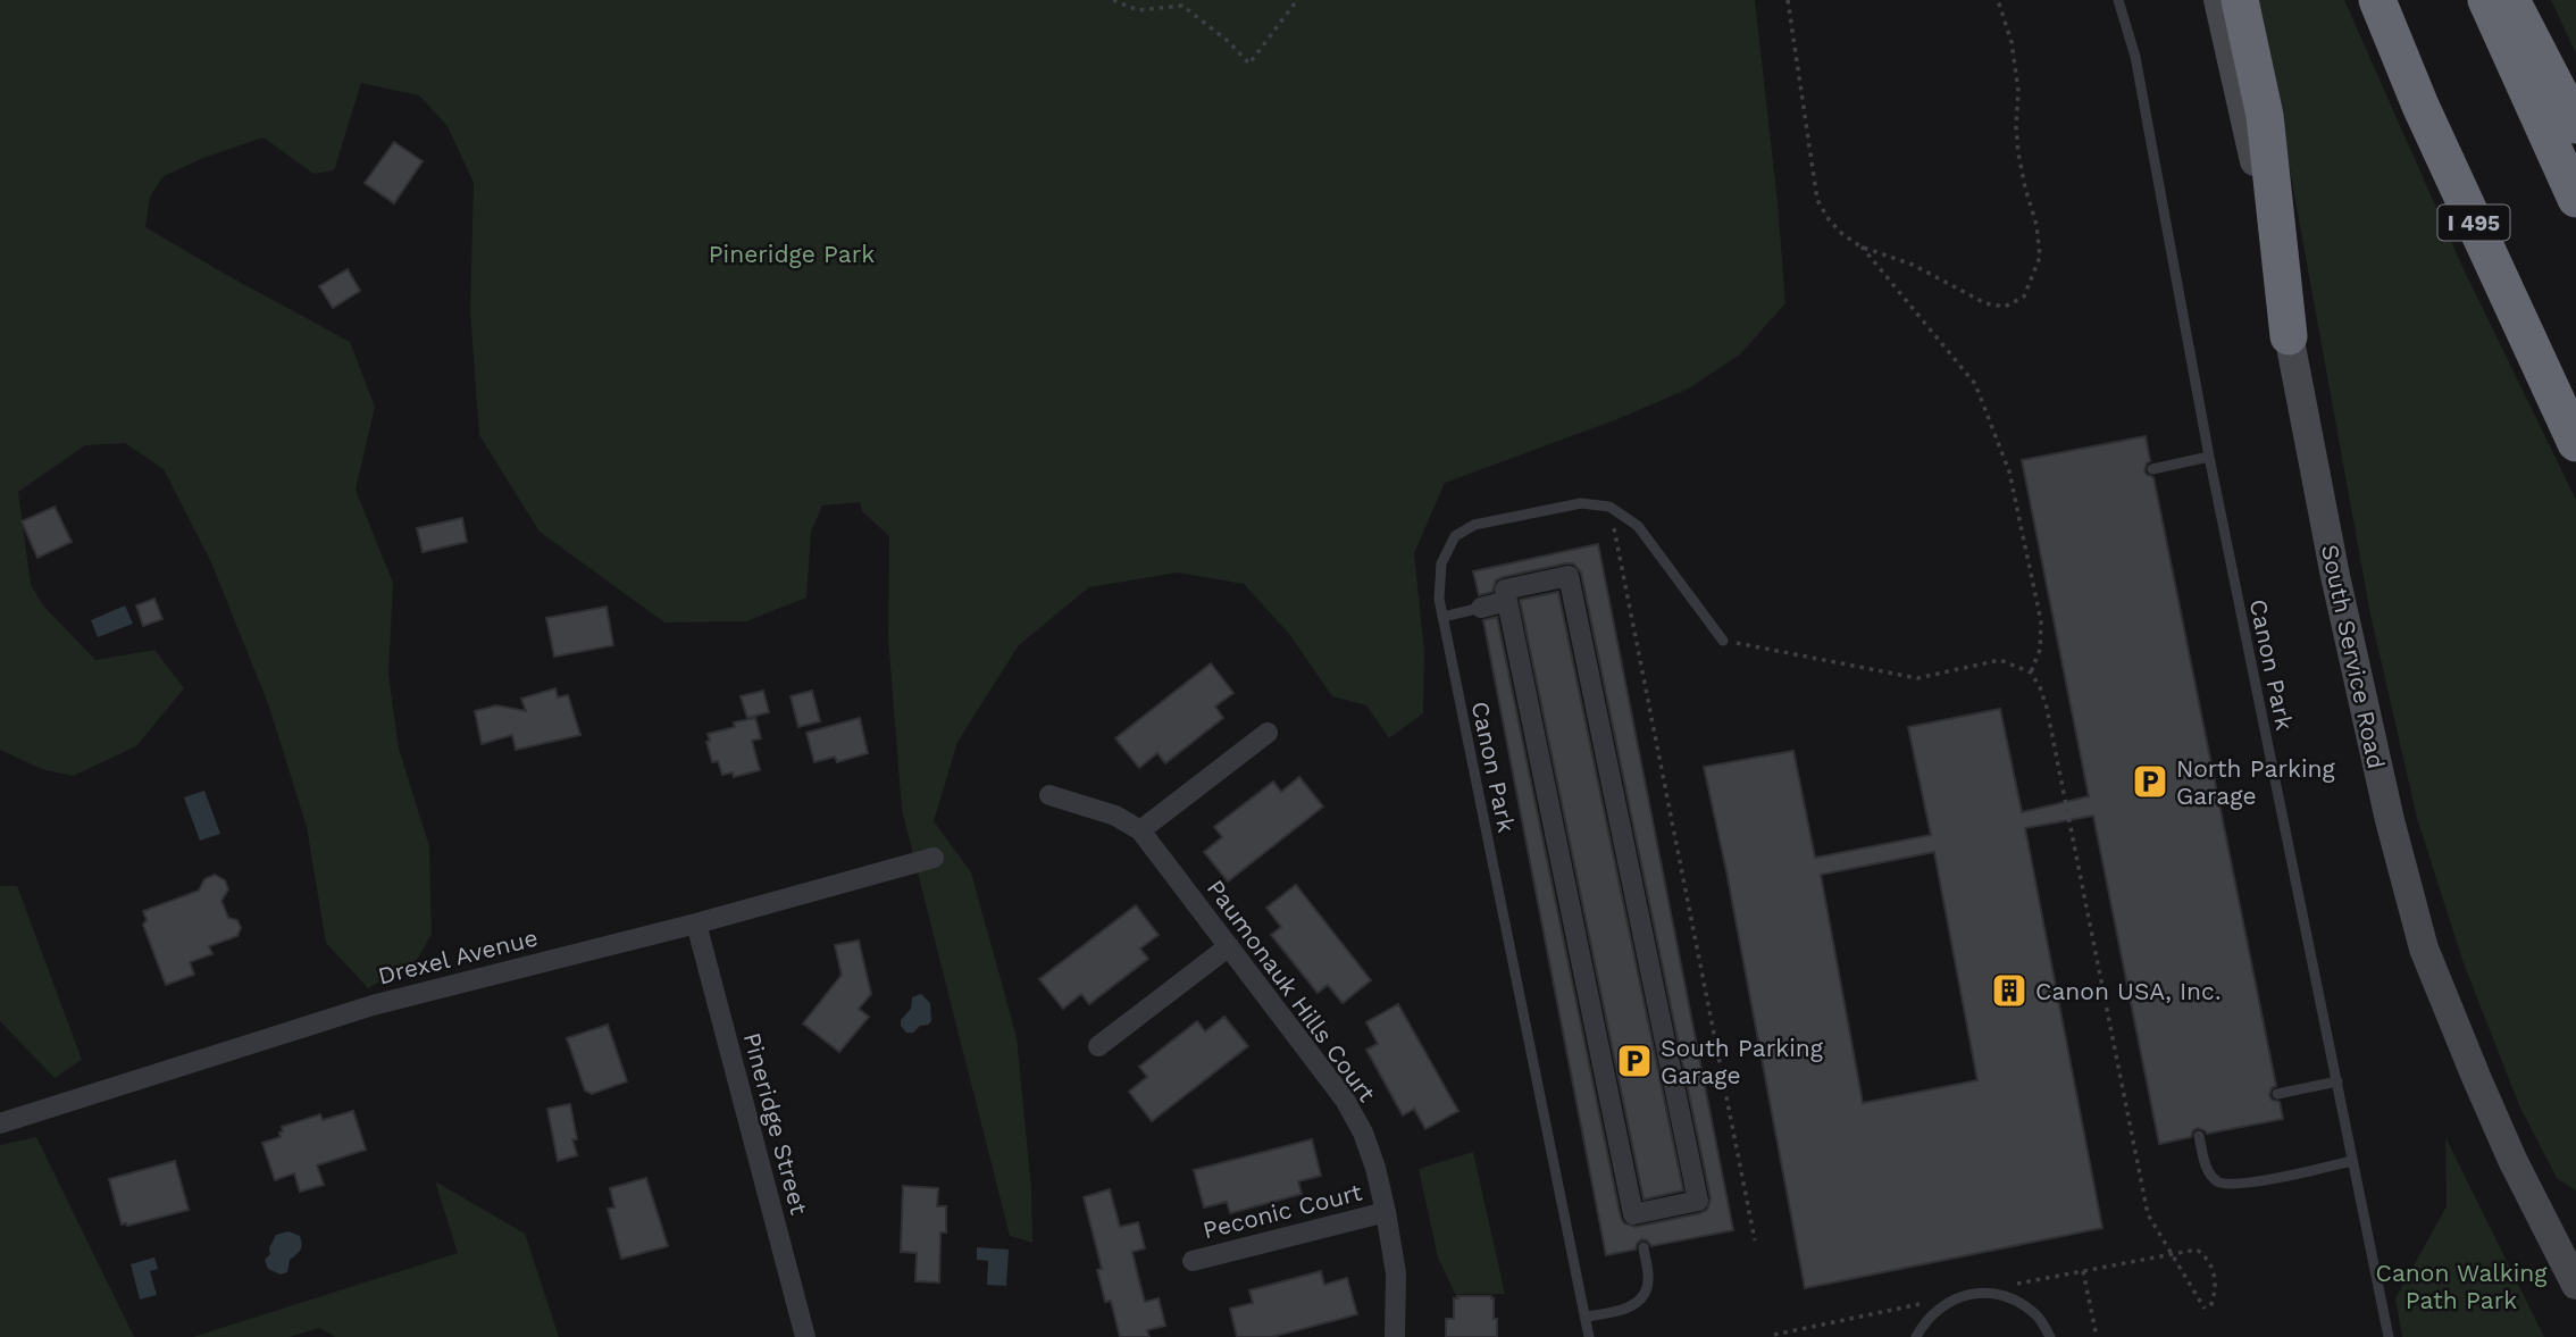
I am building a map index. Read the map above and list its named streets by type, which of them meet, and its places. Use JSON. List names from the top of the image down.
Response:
{
  "streets": {
    "highway": ["I 495"],
    "main road": ["South Service Road"],
    "street": [
      "Drexel Avenue",
      "Paumonauk Hills Court",
      "Pineridge Street",
      "Peconic Court"
    ],
    "lane": ["Canon Park"]
  },
  "crossings": [
    ["Drexel Avenue", "Pineridge Street"],
    ["Paumonauk Hills Court", "Peconic Court"]
  ],
  "parks": ["Pineridge Park", "Canon Walking Path Park"],
  "places": {
    "parking": ["North Parking Garage", "South Parking Garage"],
    "building": ["Canon USA, Inc."]
  }
}
